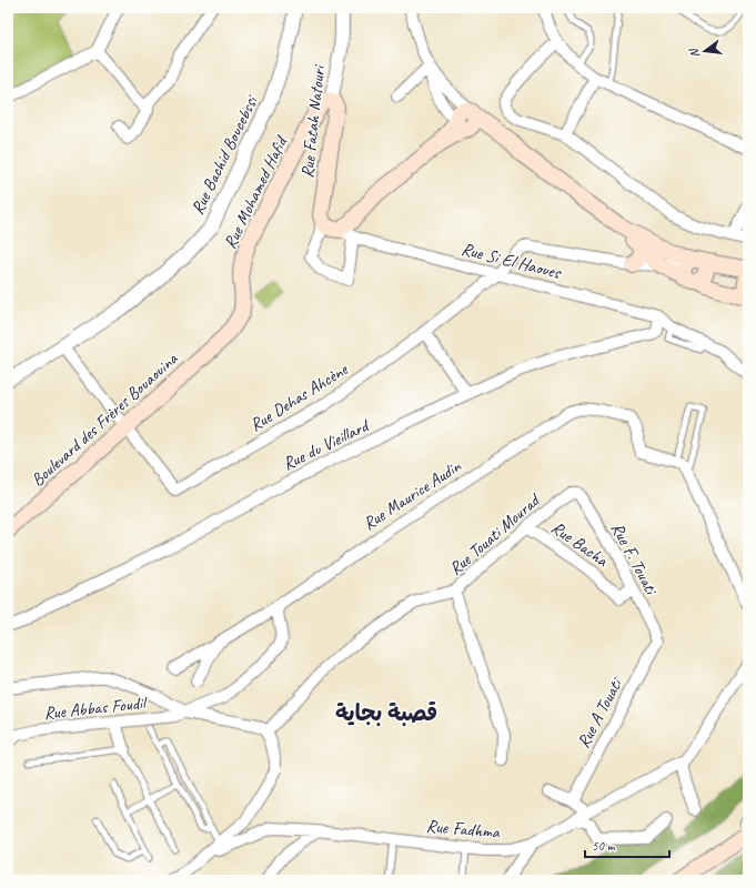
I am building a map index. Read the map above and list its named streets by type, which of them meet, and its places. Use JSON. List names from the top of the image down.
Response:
{
  "streets": {
    "main road": ["Rue Fatah Natouri", "Rue Mohamed Hafid", "Boulevard des Frères Bouaouina"],
    "street": [
      "Rue Bachid Boucebssi",
      "Rue Si El Haoues",
      "Rue Dehas Ahcène",
      "Rue du Vieillard",
      "Rue Maurice Audin",
      "Rue Touati Mourad",
      "Rue Bacha",
      "Rue F. Touati",
      "Rue Abbas Foudil",
      "Rue A Touati",
      "Rue Fadhma"
    ]
  },
  "crossings": [
    ["Rue Fatah Natouri", "Rue Mohamed Hafid"],
    ["Rue Mohamed Hafid", "Boulevard des Frères Bouaouina"],
    ["Rue Si El Haoues", "Rue Dehas Ahcène"],
    ["Rue Si El Haoues", "Rue du Vieillard"],
    ["Rue Dehas Ahcène", "Boulevard des Frères Bouaouina"],
    ["Rue Touati Mourad", "Rue Bacha"],
    ["Rue Touati Mourad", "Rue F. Touati"],
    ["Rue Bacha", "Rue F. Touati"],
    ["Rue F. Touati", "Rue A Touati"]
  ],
  "districts": ["قصبة بجاية"],
  "scale_bar": "50 m",
  "north": "left"
}
